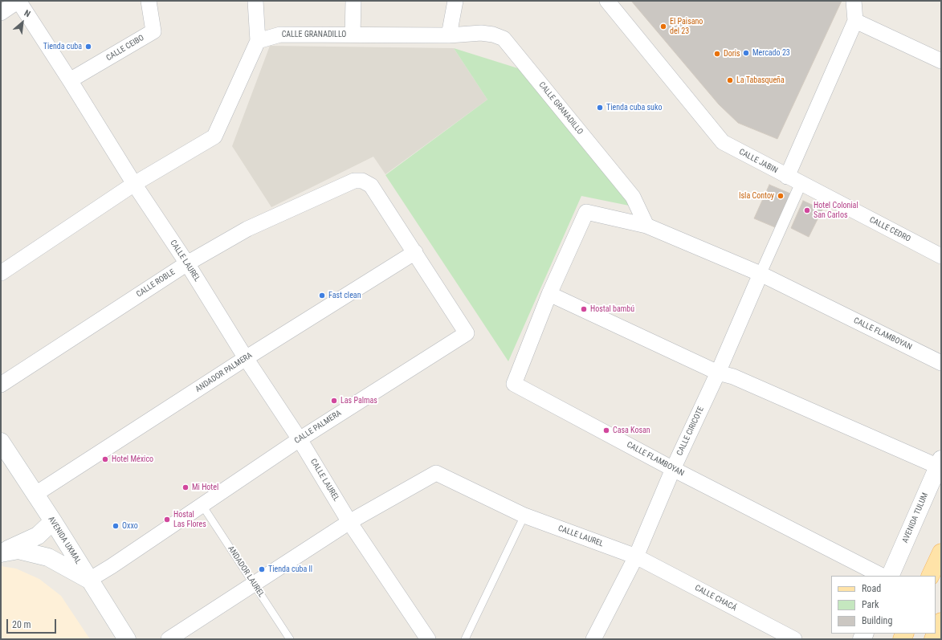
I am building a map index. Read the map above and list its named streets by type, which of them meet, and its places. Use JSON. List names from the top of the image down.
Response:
{
  "streets": {
    "main road": ["AVENIDA TULUM", "AVENIDA UXMAL"],
    "street": [
      "CALLE GRANADILLO",
      "CALLE CEIBO",
      "CALLE JABIN",
      "CALLE CEDRO",
      "CALLE LAUREL",
      "CALLE ROBLE",
      "CALLE FLAMBOYAN",
      "ANDADOR PALMERA",
      "CALLE PALMERA",
      "CALLE CIRICOTE",
      "CALLE CHACÁ"
    ],
    "lane": ["ANDADOR LAUREL"]
  },
  "crossings": [
    ["CALLE GRANADILLO", "CALLE FLAMBOYAN"],
    ["CALLE CEIBO", "CALLE LAUREL"],
    ["CALLE JABIN", "CALLE CEDRO"],
    ["CALLE LAUREL", "CALLE ROBLE"],
    ["CALLE LAUREL", "ANDADOR PALMERA"],
    ["CALLE LAUREL", "CALLE PALMERA"],
    ["CALLE LAUREL", "CALLE CIRICOTE"],
    ["CALLE LAUREL", "ANDADOR LAUREL"],
    ["CALLE LAUREL", "CALLE CHACÁ"],
    ["CALLE ROBLE", "CALLE PALMERA"],
    ["CALLE FLAMBOYAN", "CALLE CIRICOTE"],
    ["ANDADOR PALMERA", "CALLE PALMERA"],
    ["ANDADOR PALMERA", "AVENIDA UXMAL"],
    ["CALLE PALMERA", "AVENIDA UXMAL"],
    ["CALLE PALMERA", "ANDADOR LAUREL"],
    ["CALLE CIRICOTE", "CALLE CHACÁ"]
  ],
  "places": [
    "El Paisano del 23",
    "Tienda cuba",
    "Mercado 23",
    "Doris",
    "La Tabasqueña",
    "Tienda cuba suko",
    "Isla Contoy",
    "Hotel Colonial San Carlos",
    "Fast clean",
    "Hostal bambú",
    "Las Palmas",
    "Casa Kosan",
    "Hotel México",
    "Mi Hotel",
    "Hostal Las Flores",
    "Oxxo",
    "Tienda cuba ll"
  ],
  "legend": ["Road", "Park", "Building"],
  "scale_bar": "20 m",
  "north": "top right"
}
